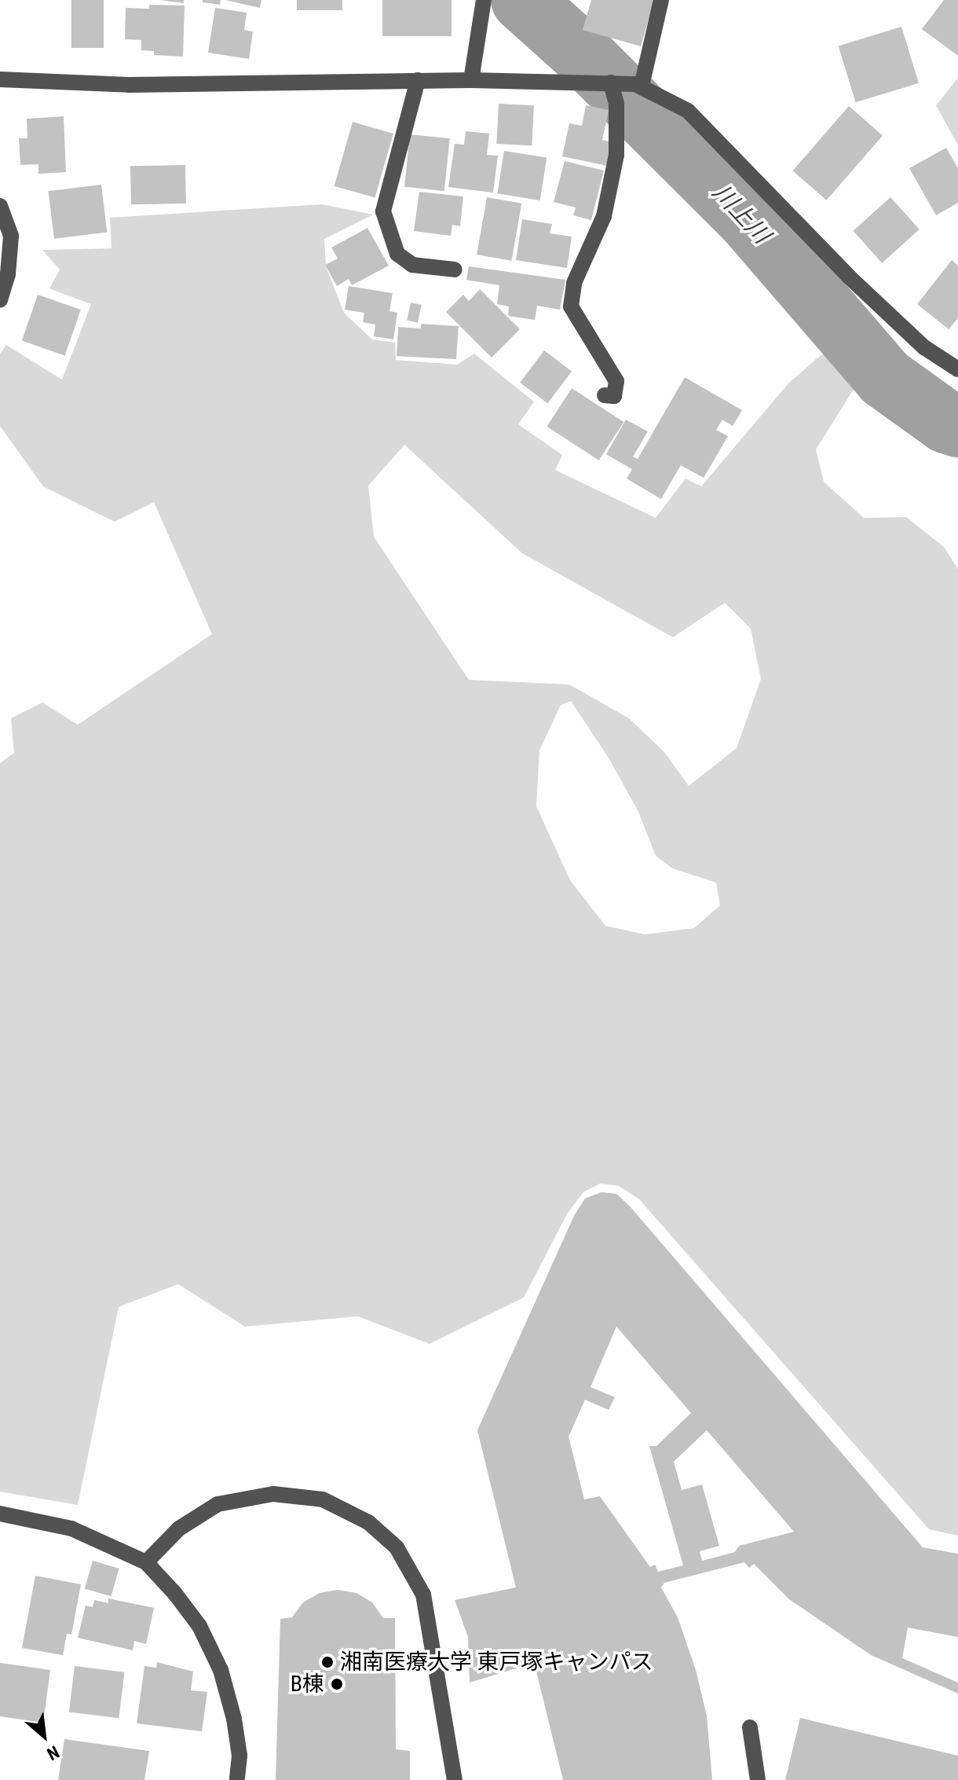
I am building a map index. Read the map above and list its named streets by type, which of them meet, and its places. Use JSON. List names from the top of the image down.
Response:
{
  "water": ["川上川"],
  "places": ["湘南医療大学 東戸塚キャンパス", "B棟"],
  "north": "bottom right"
}
